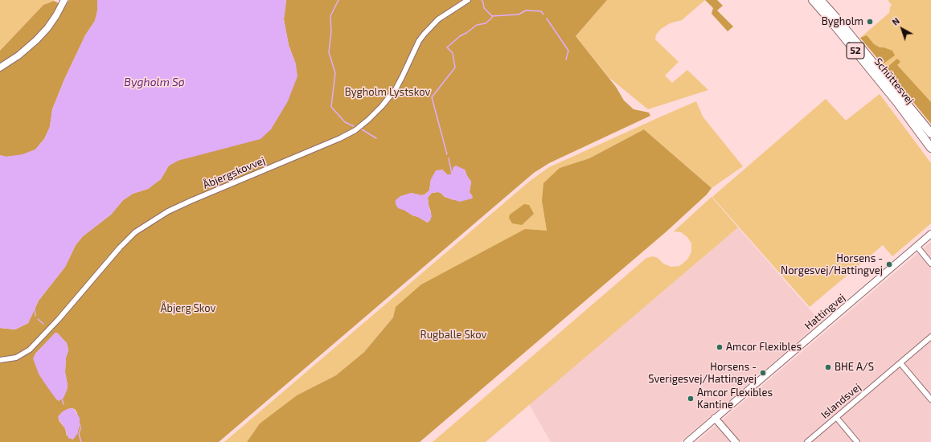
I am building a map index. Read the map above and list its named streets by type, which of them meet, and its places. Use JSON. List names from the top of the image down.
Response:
{
  "streets": {
    "main road": ["52", "Schüttesvej"],
    "street": ["Åbjergskovvej", "Hattingvej", "Islandsvej"]
  },
  "water": ["Bygholm Sø"],
  "parks": ["Bygholm Lystskov", "Åbjerg Skov", "Rugballe Skov"],
  "places": [
    "Bygholm",
    "Horsens - Norgesvej/Hattingvej",
    "Amcor Flexibles",
    "BHE A/S",
    "Horsens - Sverigesvej/Hattingvej",
    "Amcor Flexibles Kantine"
  ],
  "north": "top left"
}
